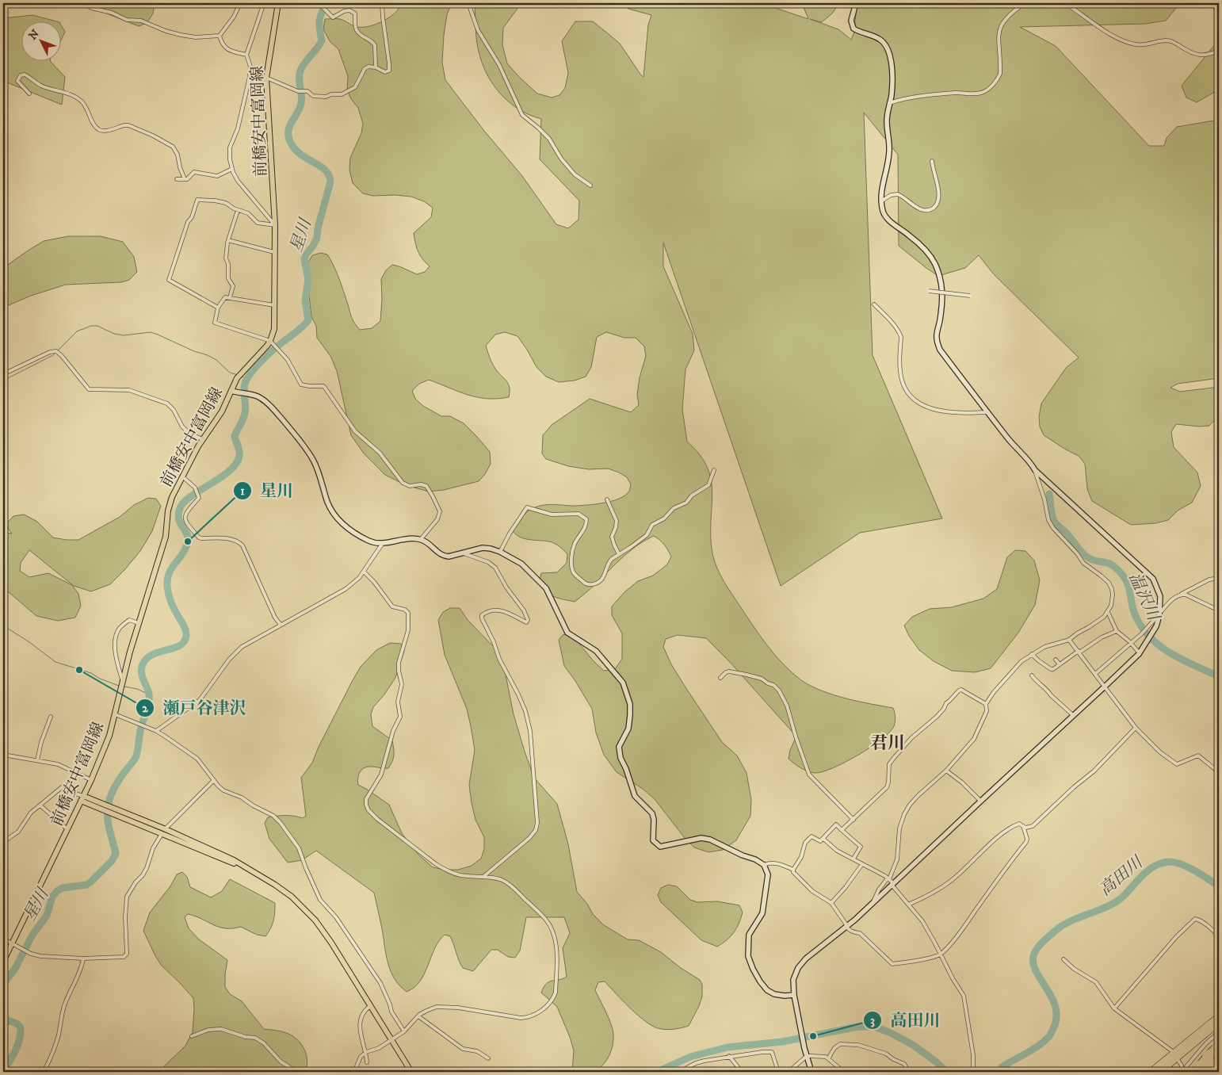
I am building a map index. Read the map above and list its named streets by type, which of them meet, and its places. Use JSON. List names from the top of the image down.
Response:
{
  "streets": {
    "main road": ["前橋安中富岡線"]
  },
  "districts": ["君川"],
  "water": ["星川", "温沢川", "高田川"],
  "places": ["星川", "瀬戸谷津沢", "高田川"],
  "north": "top left"
}
